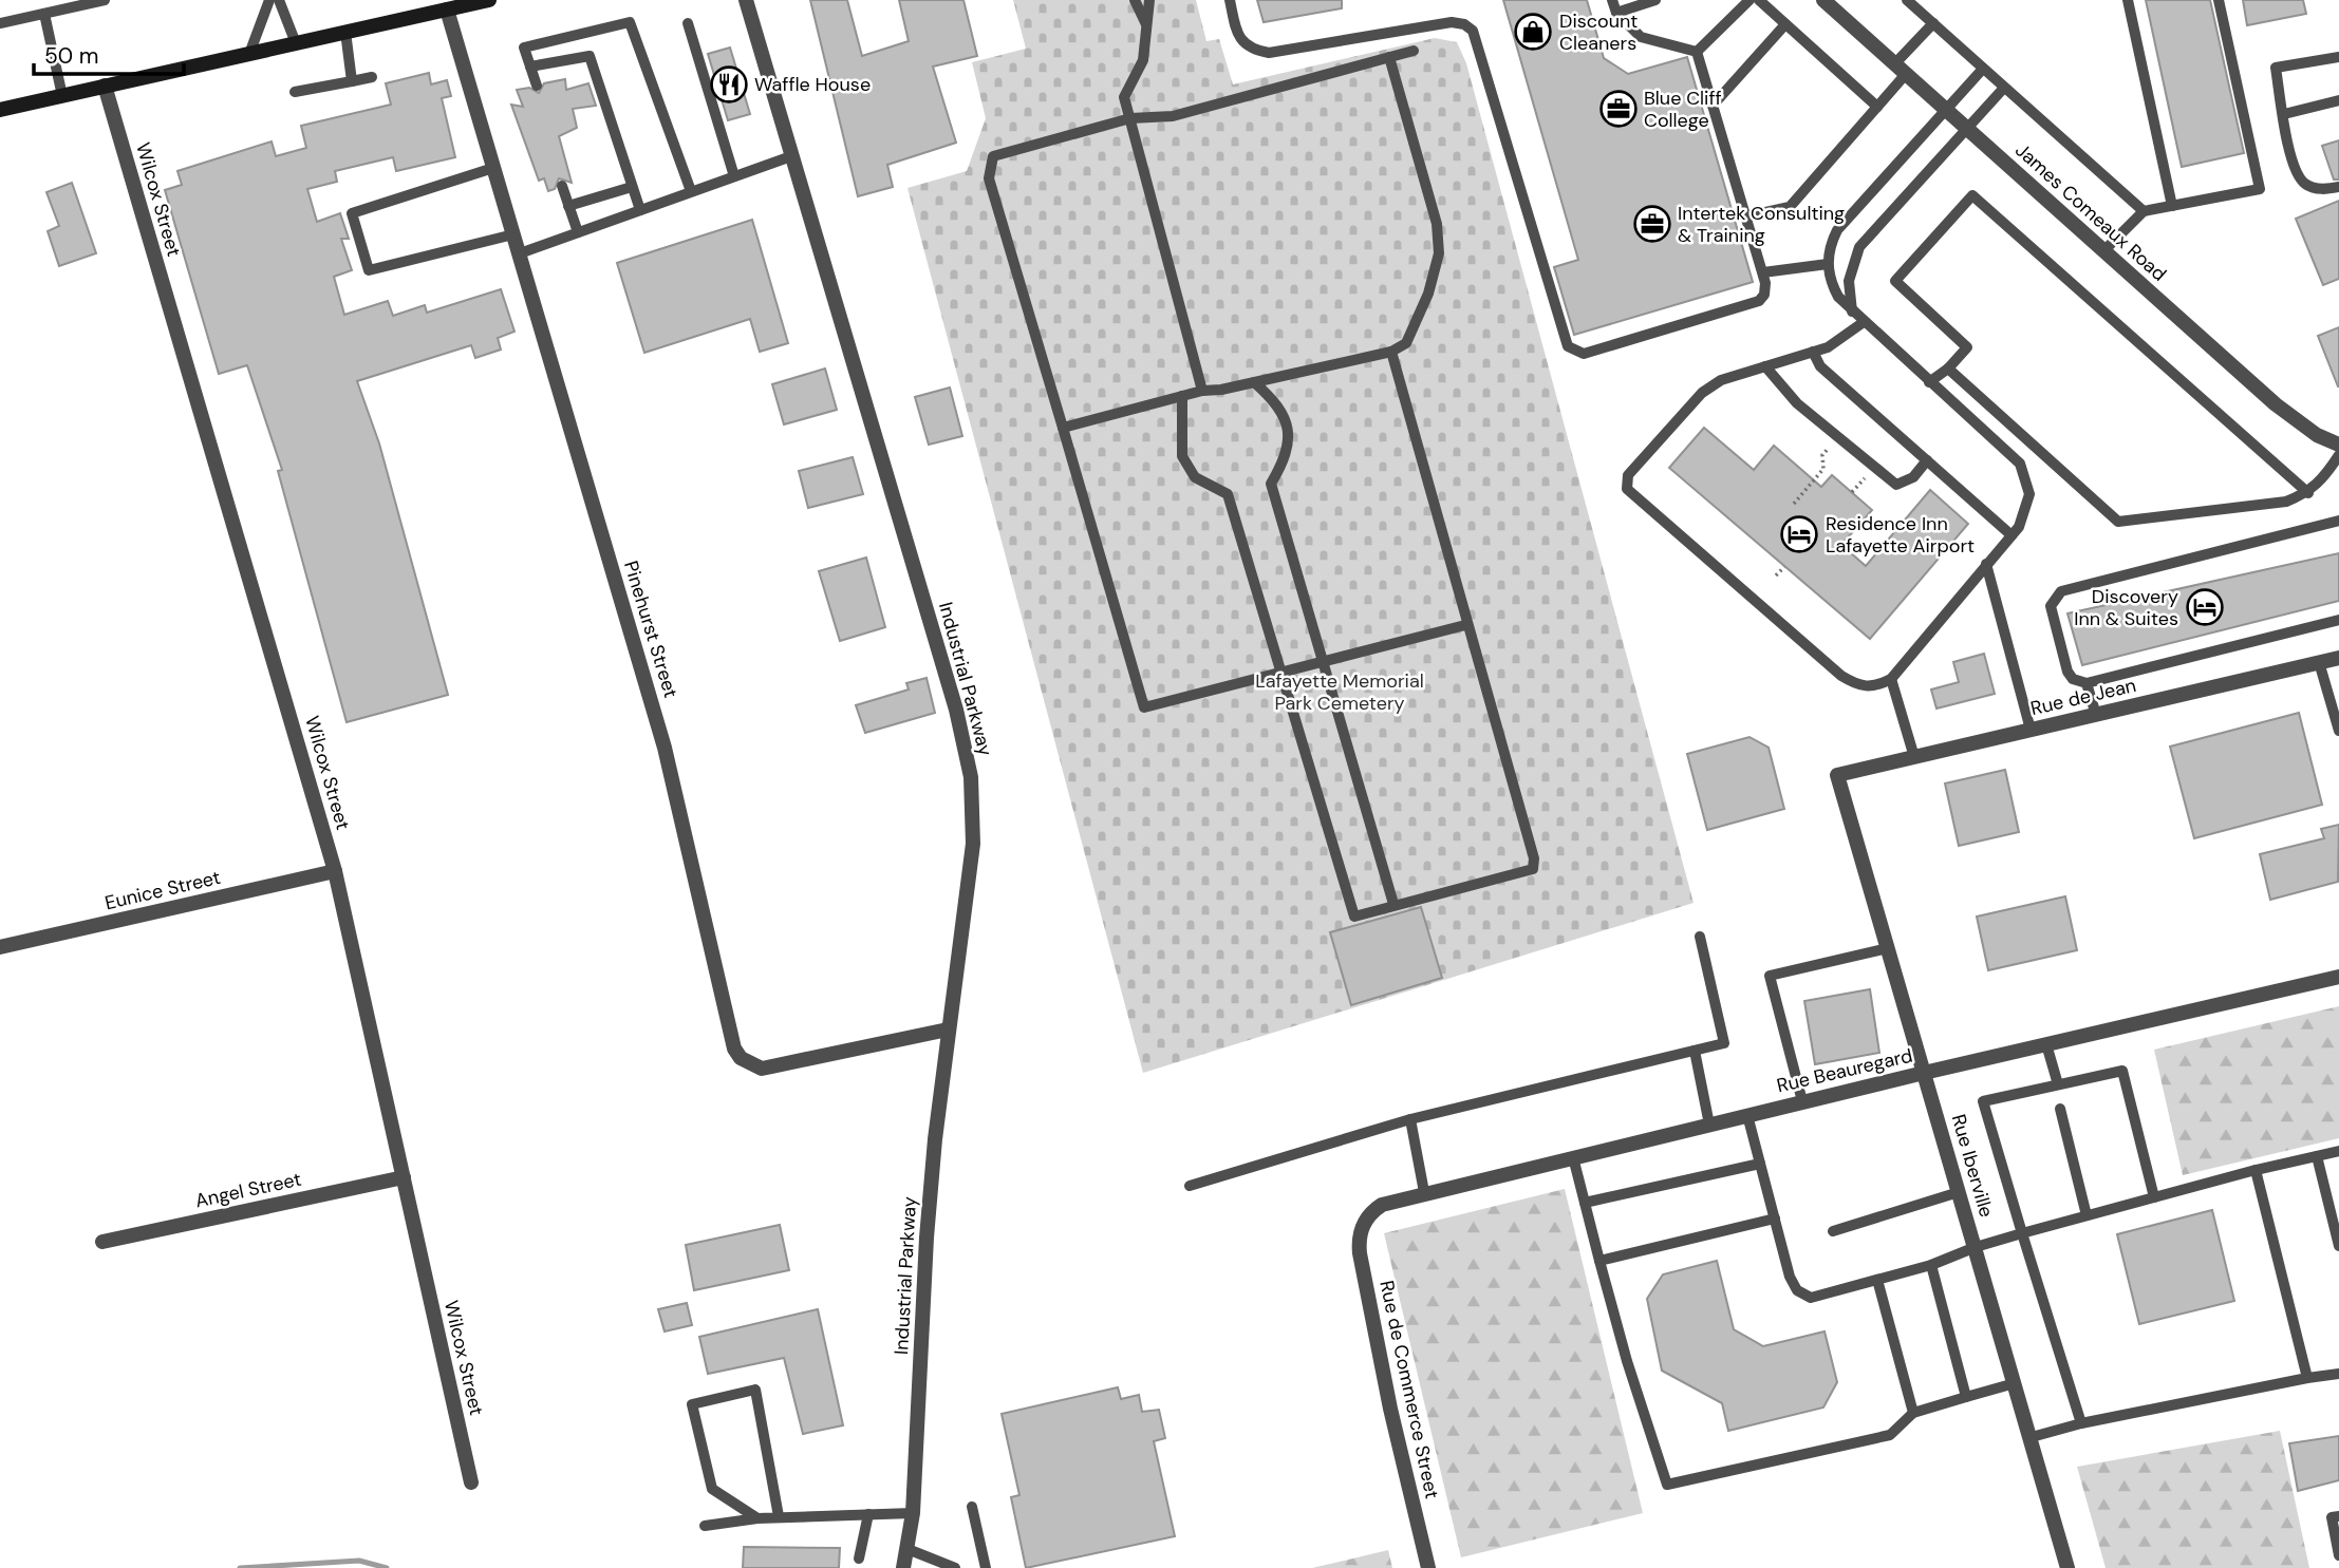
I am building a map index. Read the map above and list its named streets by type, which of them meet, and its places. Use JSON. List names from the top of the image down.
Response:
{
  "streets": {
    "street": [
      "Wilcox Street",
      "James Comeaux Road",
      "Pinehurst Street",
      "Industrial Parkway",
      "Rue de Jean",
      "Eunice Street",
      "Rue Beauregard",
      "Rue Iberville",
      "Angel Street",
      "Rue de Commerce Street"
    ]
  },
  "crossings": [
    ["Wilcox Street", "Eunice Street"],
    ["Wilcox Street", "Angel Street"],
    ["Pinehurst Street", "Industrial Parkway"],
    ["Rue de Jean", "Rue Iberville"],
    ["Rue Beauregard", "Rue Iberville"],
    ["Rue Beauregard", "Rue de Commerce Street"]
  ],
  "parks": ["Lafayette Memorial Park Cemetery"],
  "places": {
    "shop": ["Discount Cleaners"],
    "restaurant": ["Waffle House"],
    "office": ["Blue Cliff College", "Intertek Consulting & Training"],
    "hotel": ["Residence Inn Lafayette Airport", "Discovery Inn & Suites"]
  },
  "scale_bar": "50 m"
}
